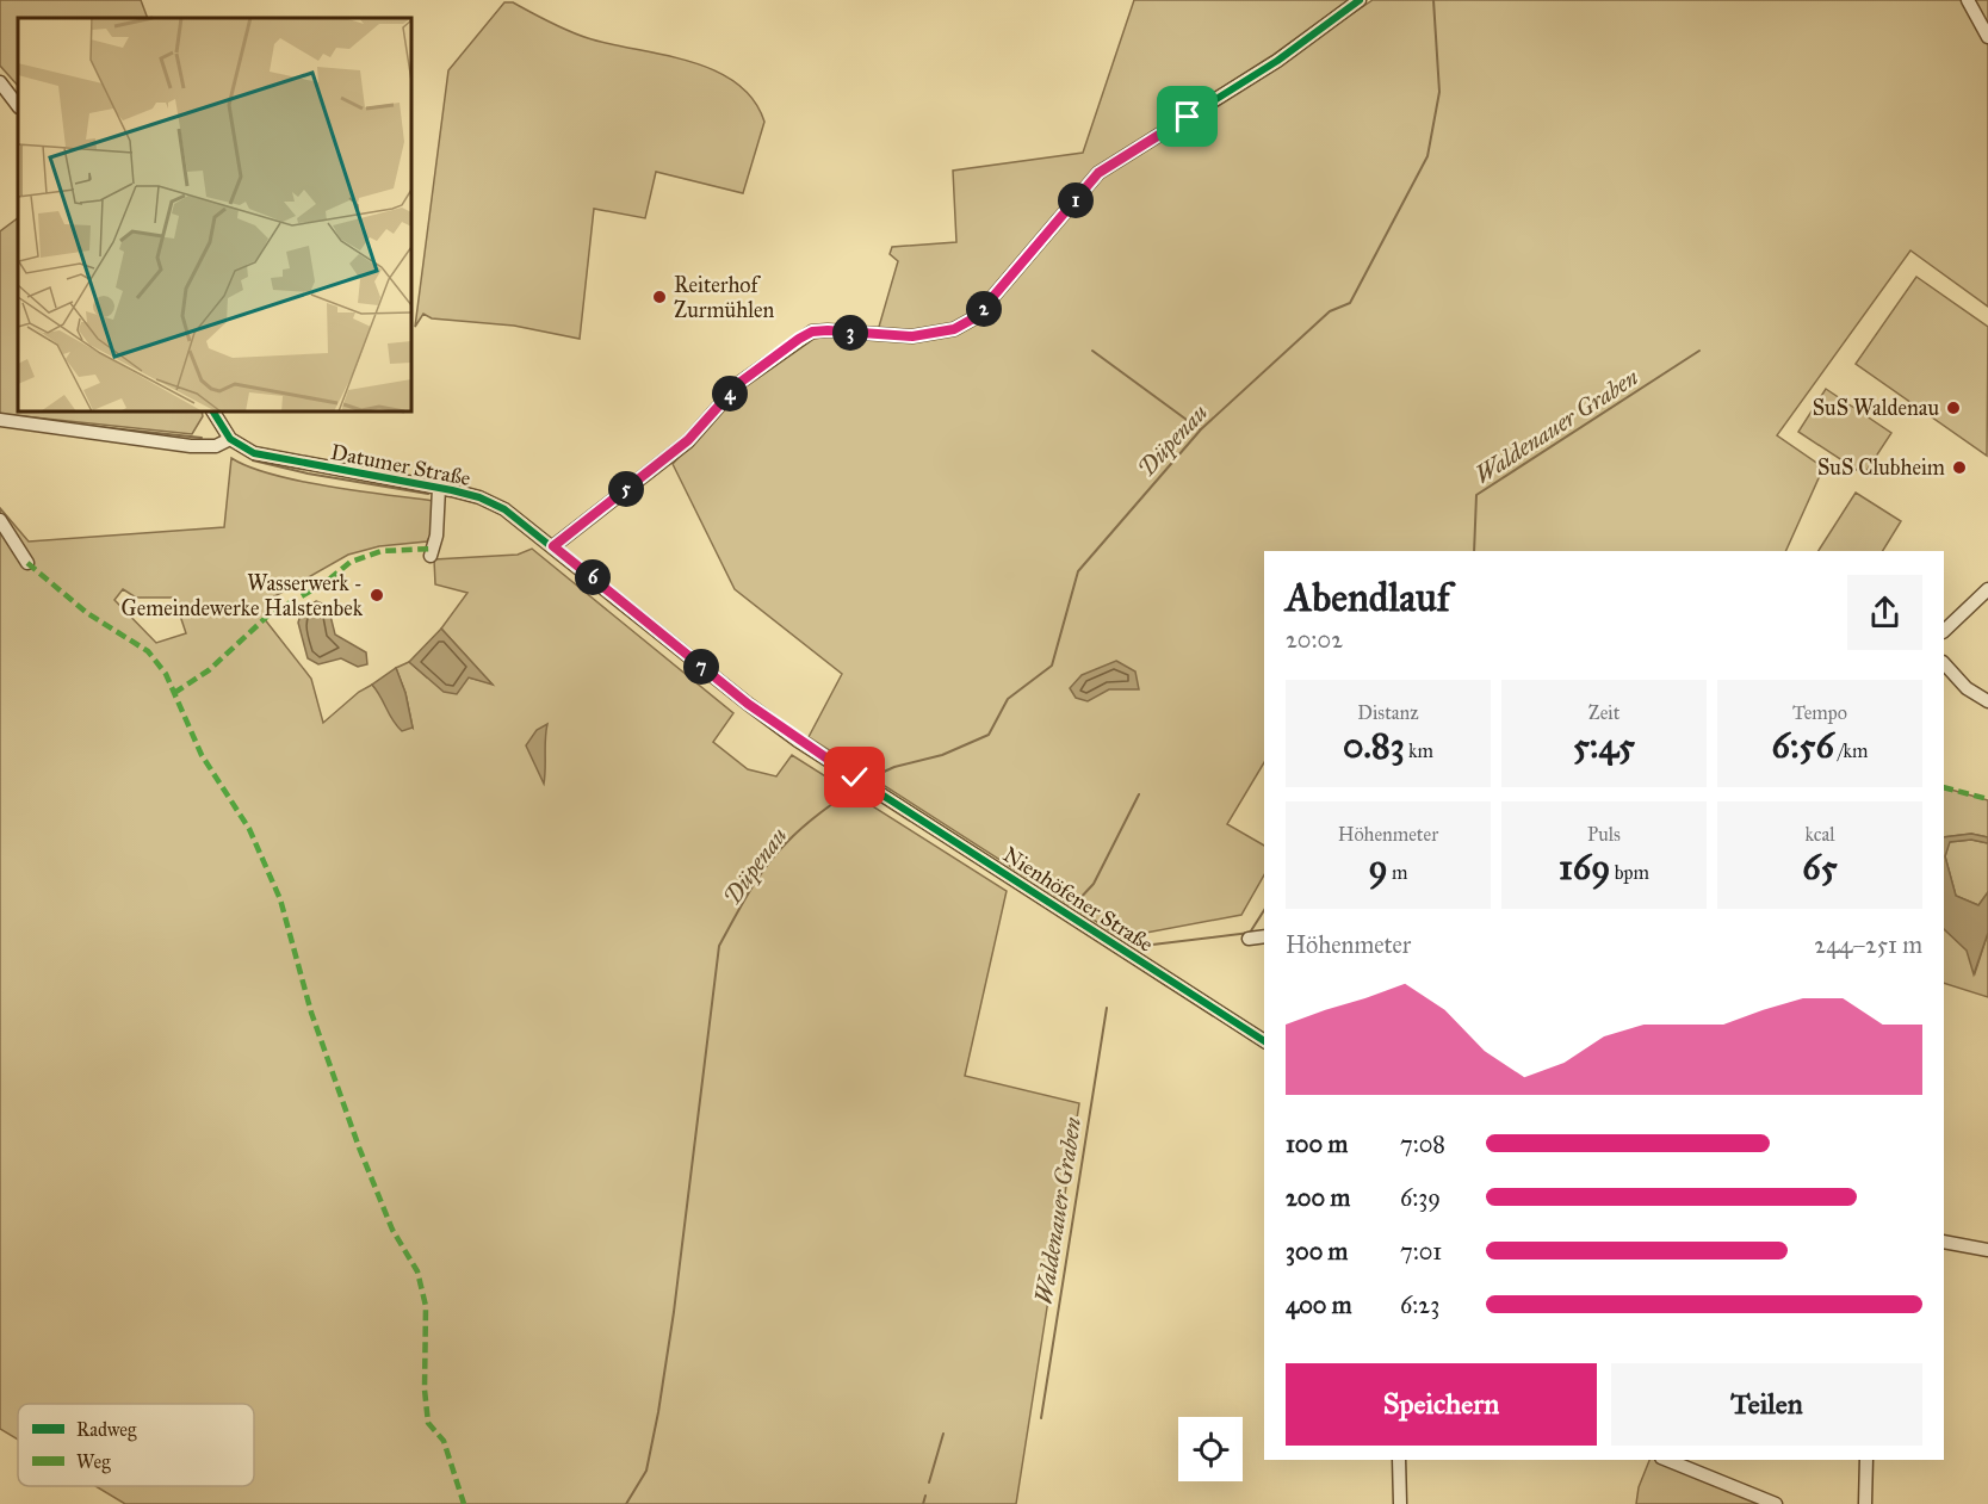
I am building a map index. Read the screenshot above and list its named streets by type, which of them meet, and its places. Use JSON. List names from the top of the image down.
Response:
{
  "streets": {
    "street": ["Datumer Straße", "Nienhöfener Straße"]
  },
  "crossings": [
    ["Datumer Straße", "Nienhöfener Straße"]
  ],
  "water": ["Waldenauer Graben", "Düpenau"],
  "places": [
    "Reiterhof Zurmühlen",
    "SuS Waldenau",
    "SuS Clubheim",
    "Wasserwerk - Gemeindewerke Halstenbek"
  ],
  "legend": ["Radweg", "Weg"],
  "page": {
    "pins": [
      "1",
      "2",
      "3",
      "4",
      "5",
      "6",
      "7"
    ],
    "heading": ["Abendlauf", "20:02"],
    "stats": [
      ["Distanz", "0.83 km"],
      ["Zeit", "5:45"],
      ["Tempo", "6:56 /km"],
      ["Höhenmeter", "9 m"],
      ["Puls", "169 bpm"],
      ["kcal", "65"]
    ],
    "chart": ["Höhenmeter", "244–251 m"],
    "list": [
      {
        "name": "100 m",
        "note": "7:08"
      },
      {
        "name": "200 m",
        "note": "6:39"
      },
      {
        "name": "300 m",
        "note": "7:01"
      },
      {
        "name": "400 m",
        "note": "6:23"
      }
    ],
    "buttons": ["Speichern", "Teilen"]
  }
}
